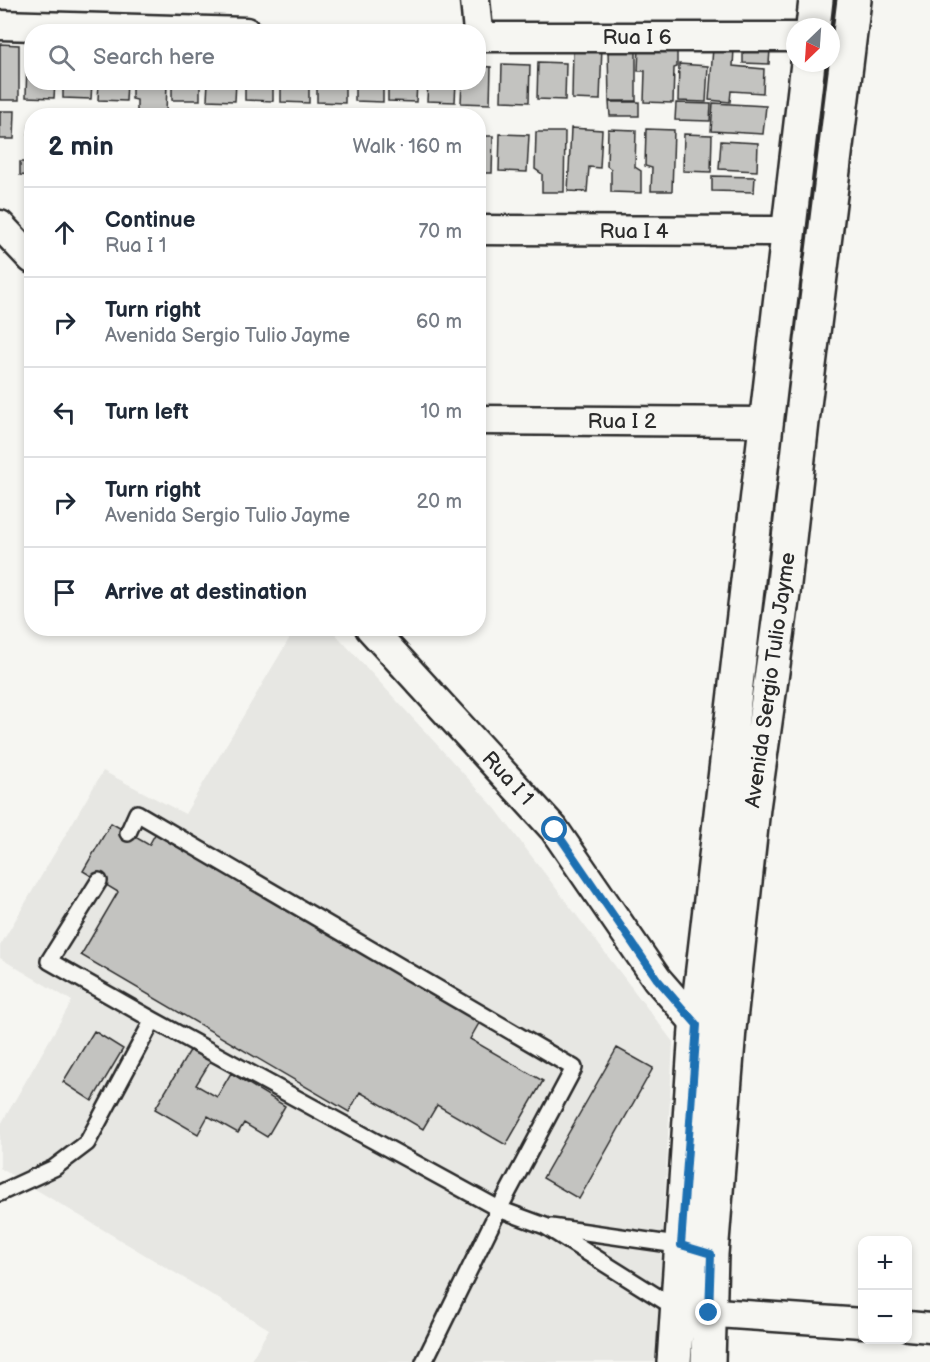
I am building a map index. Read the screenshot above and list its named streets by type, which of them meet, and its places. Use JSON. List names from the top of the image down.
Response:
{
  "streets": {
    "street": [
      "Rua I 6",
      "Rua I 4",
      "Rua I 2",
      "Avenida Sergio Tulio Jayme",
      "Rua I 1"
    ]
  },
  "crossings": [
    ["Rua I 4", "Avenida Sergio Tulio Jayme"],
    ["Rua I 2", "Avenida Sergio Tulio Jayme"],
    ["Avenida Sergio Tulio Jayme", "Rua I 1"]
  ],
  "north": "bottom left",
  "page": {
    "search": "Search here",
    "heading": ["2 min", "Walk · 160 m"],
    "list": [
      ["Continue", "Rua I 1", "70 m"],
      ["Turn right", "Avenida Sergio Tulio Jayme", "60 m"],
      ["Turn left", "10 m"],
      ["Turn right", "Avenida Sergio Tulio Jayme", "20 m"],
      "Arrive at destination"
    ],
    "map_buttons": ["+", "−"]
  }
}
